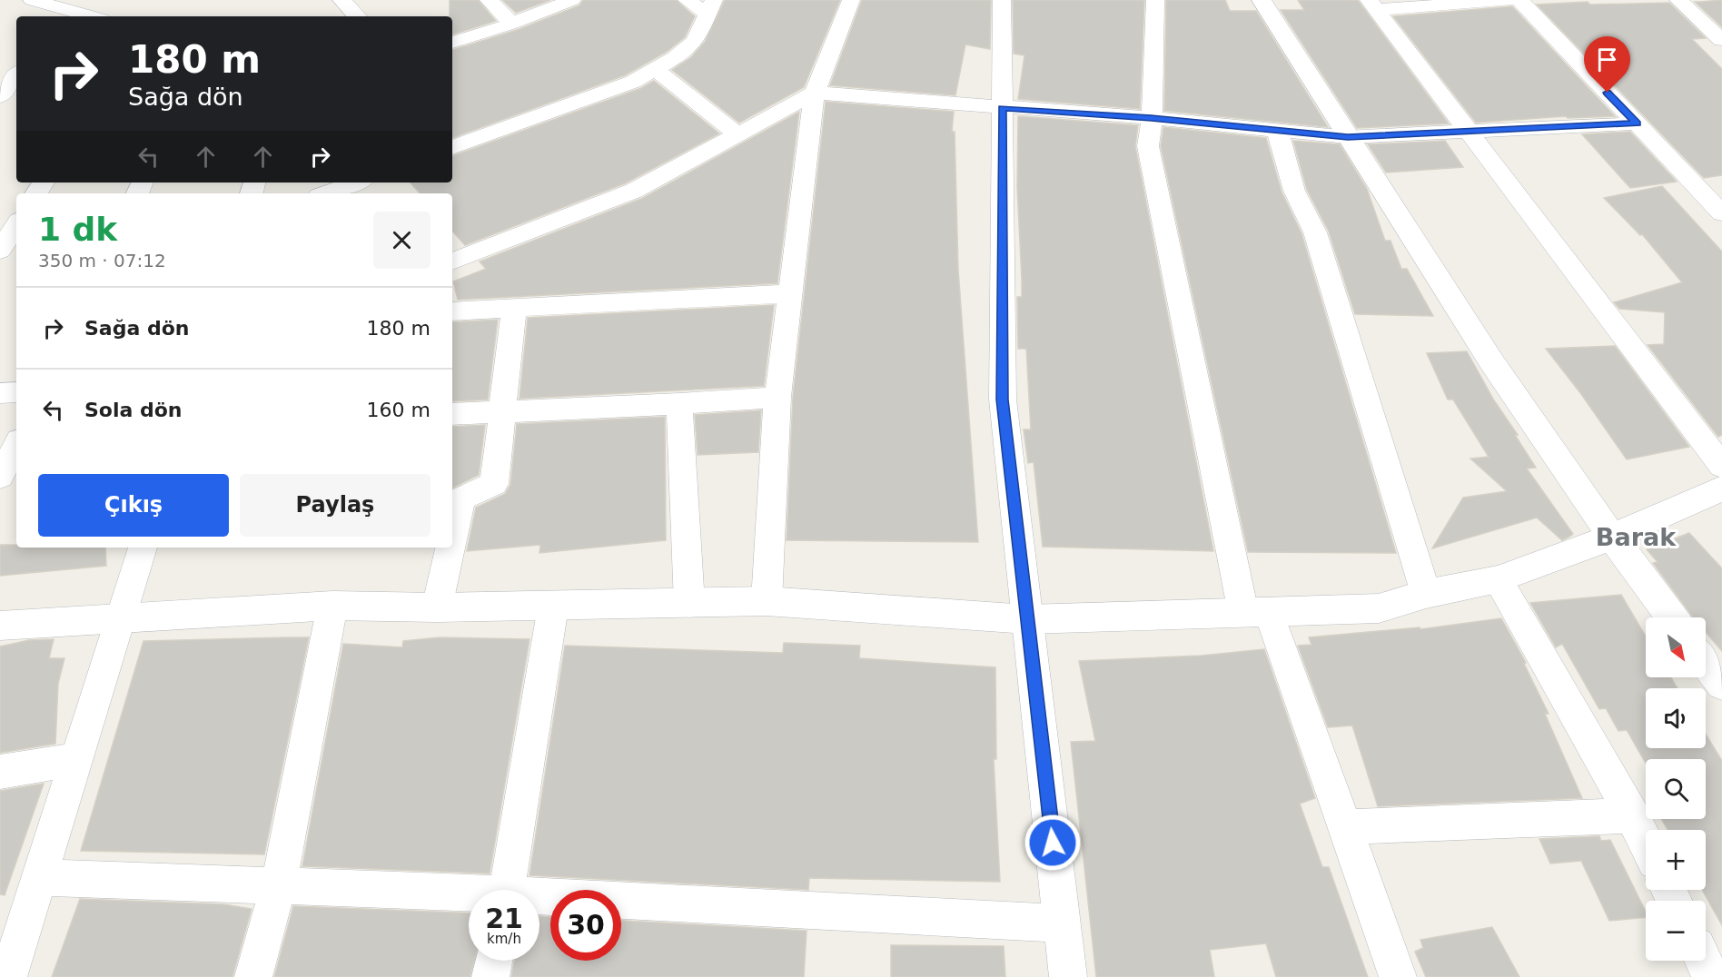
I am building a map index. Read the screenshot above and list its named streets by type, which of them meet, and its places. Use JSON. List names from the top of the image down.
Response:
{
  "districts": ["Barak"],
  "north": "bottom right",
  "page": {
    "turn": ["180 m", "Sağa dön"],
    "heading": ["1 dk", "350 m · 07:12"],
    "list": [
      {
        "name": "Sağa dön",
        "value": "180 m"
      },
      {
        "name": "Sola dön",
        "value": "160 m"
      }
    ],
    "buttons": ["Çıkış", "Paylaş"],
    "map_buttons": ["+", "−"],
    "speed": "21 km/h",
    "limit": "30"
  }
}
